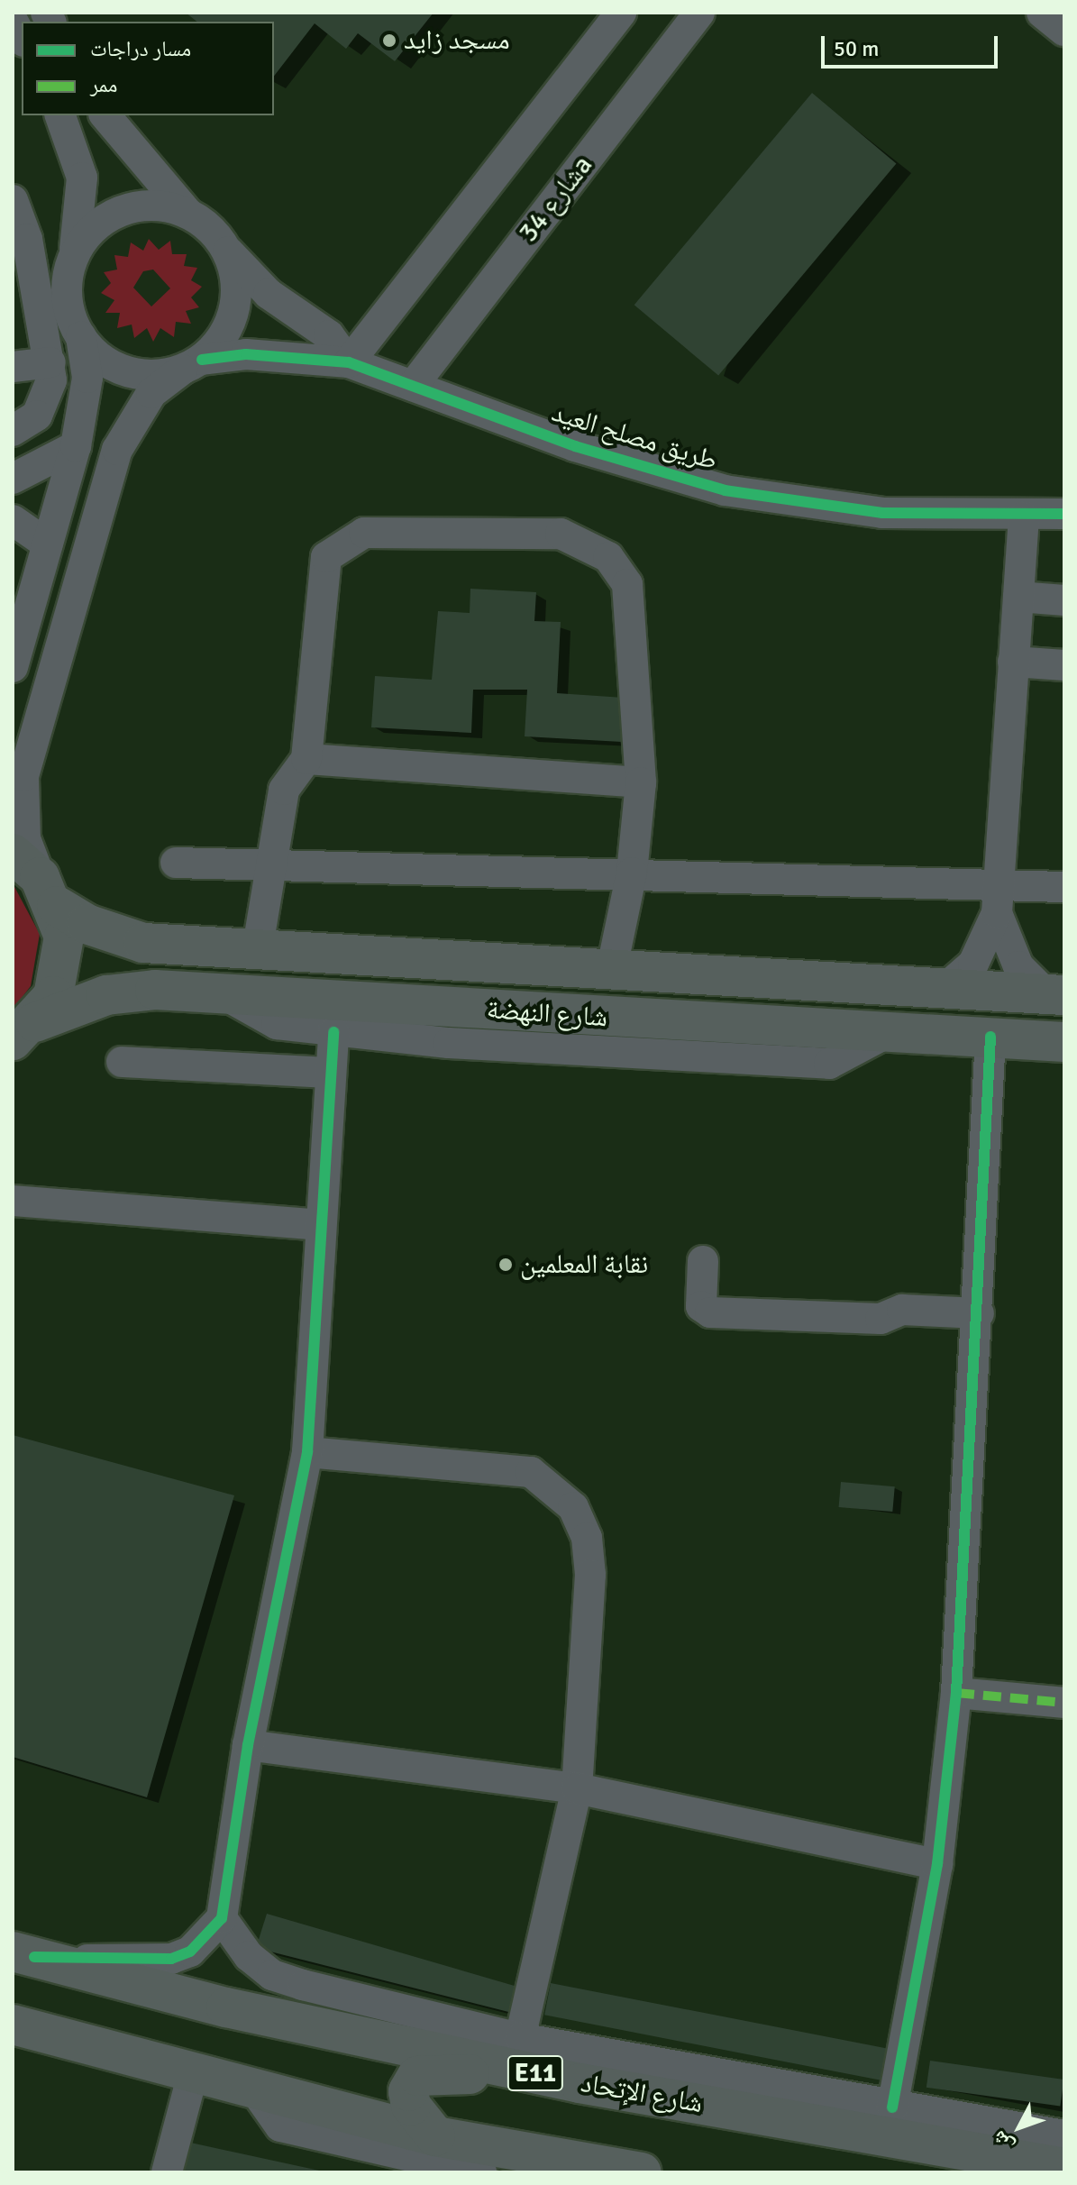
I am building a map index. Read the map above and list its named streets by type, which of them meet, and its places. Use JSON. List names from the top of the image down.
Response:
{
  "streets": {
    "main road": ["شارع النهضة", "E11", "شارع الإتحاد"],
    "street": ["شارع 34a", "طريق مصلح العيد"]
  },
  "crossings": [
    ["شارع 34a", "طريق مصلح العيد"]
  ],
  "places": ["مسجد زايد", "نقابة المعلمين"],
  "legend": ["مسار دراجات", "ممر"],
  "scale_bar": "50 m",
  "north": "bottom left"
}
